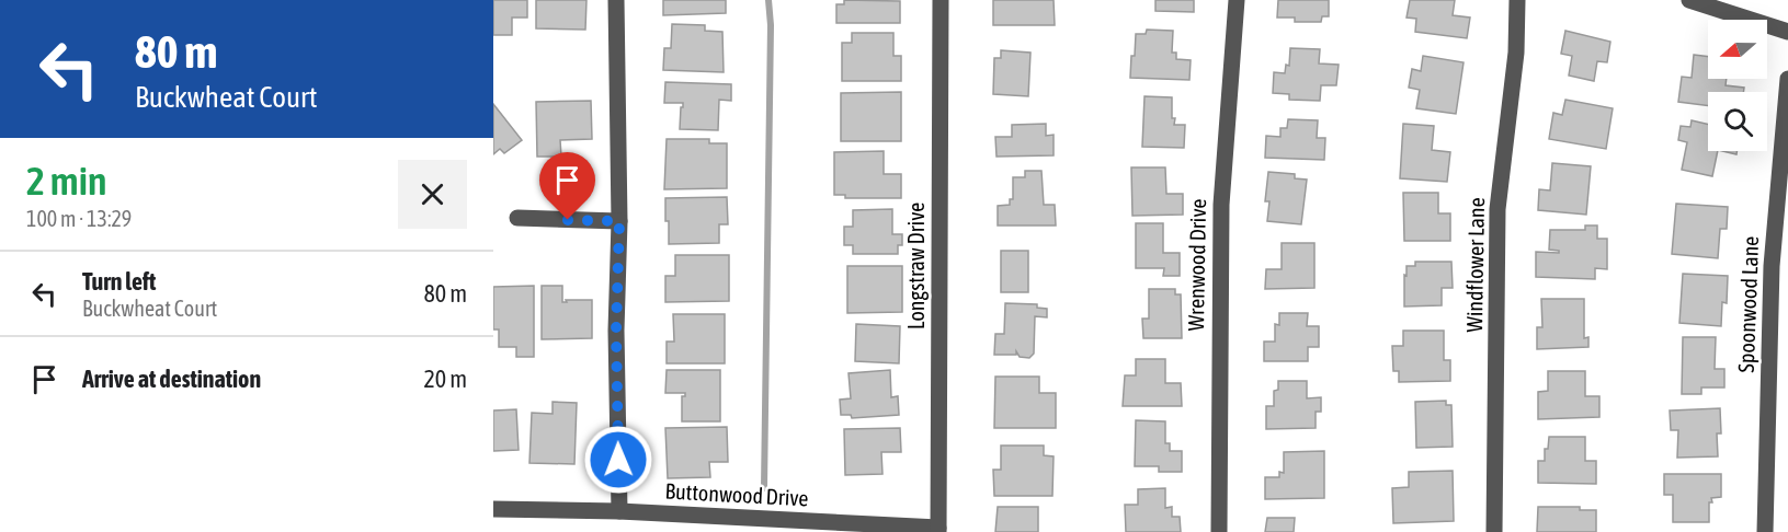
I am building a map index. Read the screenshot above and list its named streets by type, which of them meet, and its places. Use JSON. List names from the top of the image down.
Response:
{
  "streets": {
    "street": [
      "Wrenwood Drive",
      "Windflower Lane",
      "Longstraw Drive",
      "Spoonwood Lane",
      "Buttonwood Drive"
    ]
  },
  "crossings": [
    ["Longstraw Drive", "Buttonwood Drive"]
  ],
  "north": "left",
  "page": {
    "turn": ["80 m", "Buckwheat Court"],
    "heading": ["2 min", "100 m · 13:29"],
    "list": [
      {
        "name": "Turn left",
        "note": "Buckwheat Court",
        "value": "80 m"
      },
      {
        "name": "Arrive at destination",
        "value": "20 m"
      }
    ]
  }
}
